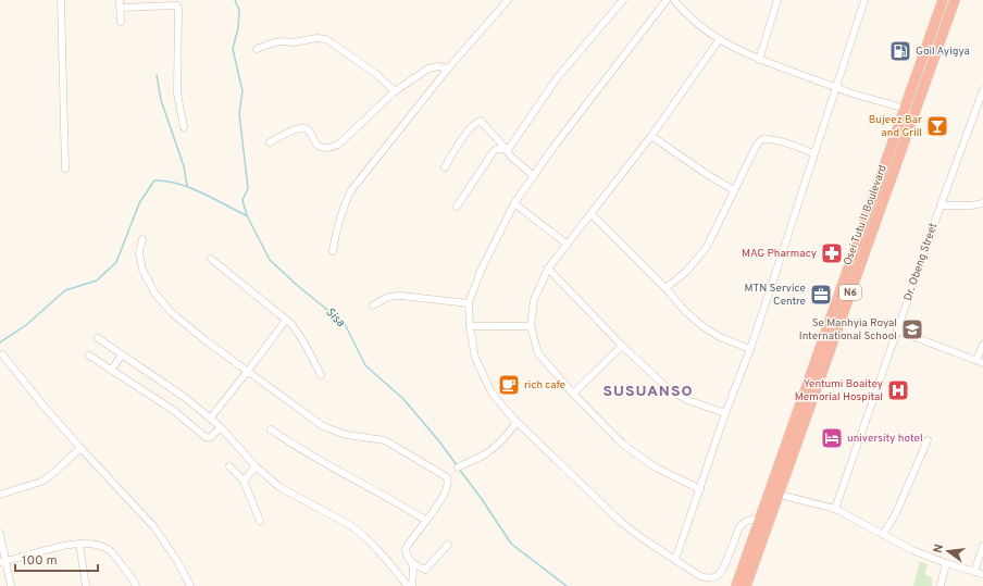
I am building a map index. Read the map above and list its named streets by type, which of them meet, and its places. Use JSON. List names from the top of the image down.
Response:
{
  "streets": {
    "highway": ["Osei Tutu II Boulevard", "N6"],
    "street": ["Dr. Obeng Street"]
  },
  "districts": ["SUSUANSO"],
  "water": ["Sisa"],
  "places": {
    "fuel station": ["Goil Ayigya"],
    "bar": ["Bujeez Bar and Grill"],
    "pharmacy": ["MAG Pharmacy"],
    "office": ["MTN Service Centre"],
    "school or university": ["Se Manhyia Royal International School"],
    "cafe": ["rich cafe"],
    "hospital": ["Yentumi Boaitey Memorial Hospital"],
    "hotel": ["university hotel"]
  },
  "scale_bar": "100 m",
  "north": "left"
}
